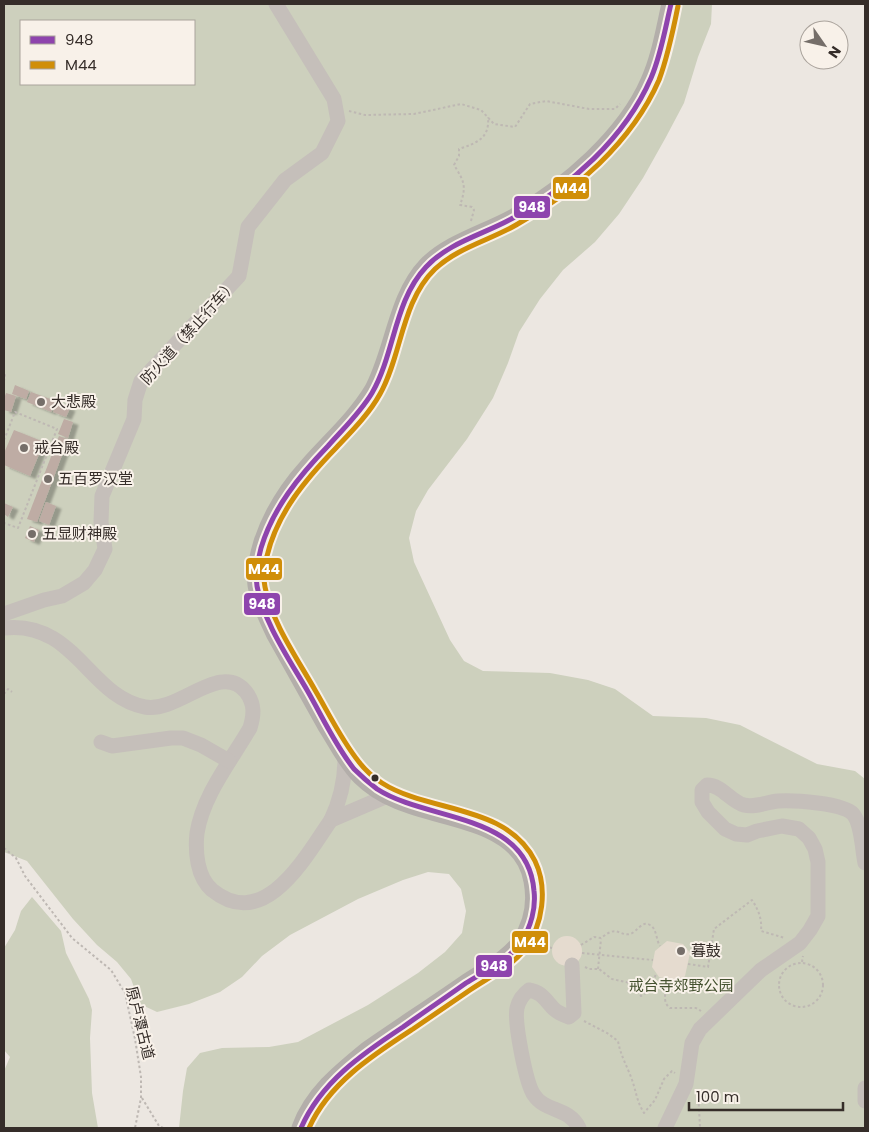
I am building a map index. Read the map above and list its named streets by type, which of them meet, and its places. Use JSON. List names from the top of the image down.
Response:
{
  "streets": {
    "street": ["防火道（禁止行车）"],
    "path": ["原卢潭古道"]
  },
  "parks": ["戒台寺郊野公园"],
  "places": [
    "大悲殿",
    "戒台殿",
    "五百罗汉堂",
    "五显财神殿",
    "暮鼓"
  ],
  "lines": ["transit line 948", "transit line M44"],
  "legend": ["948", "M44"],
  "scale_bar": "100 m",
  "north": "bottom right"
}
